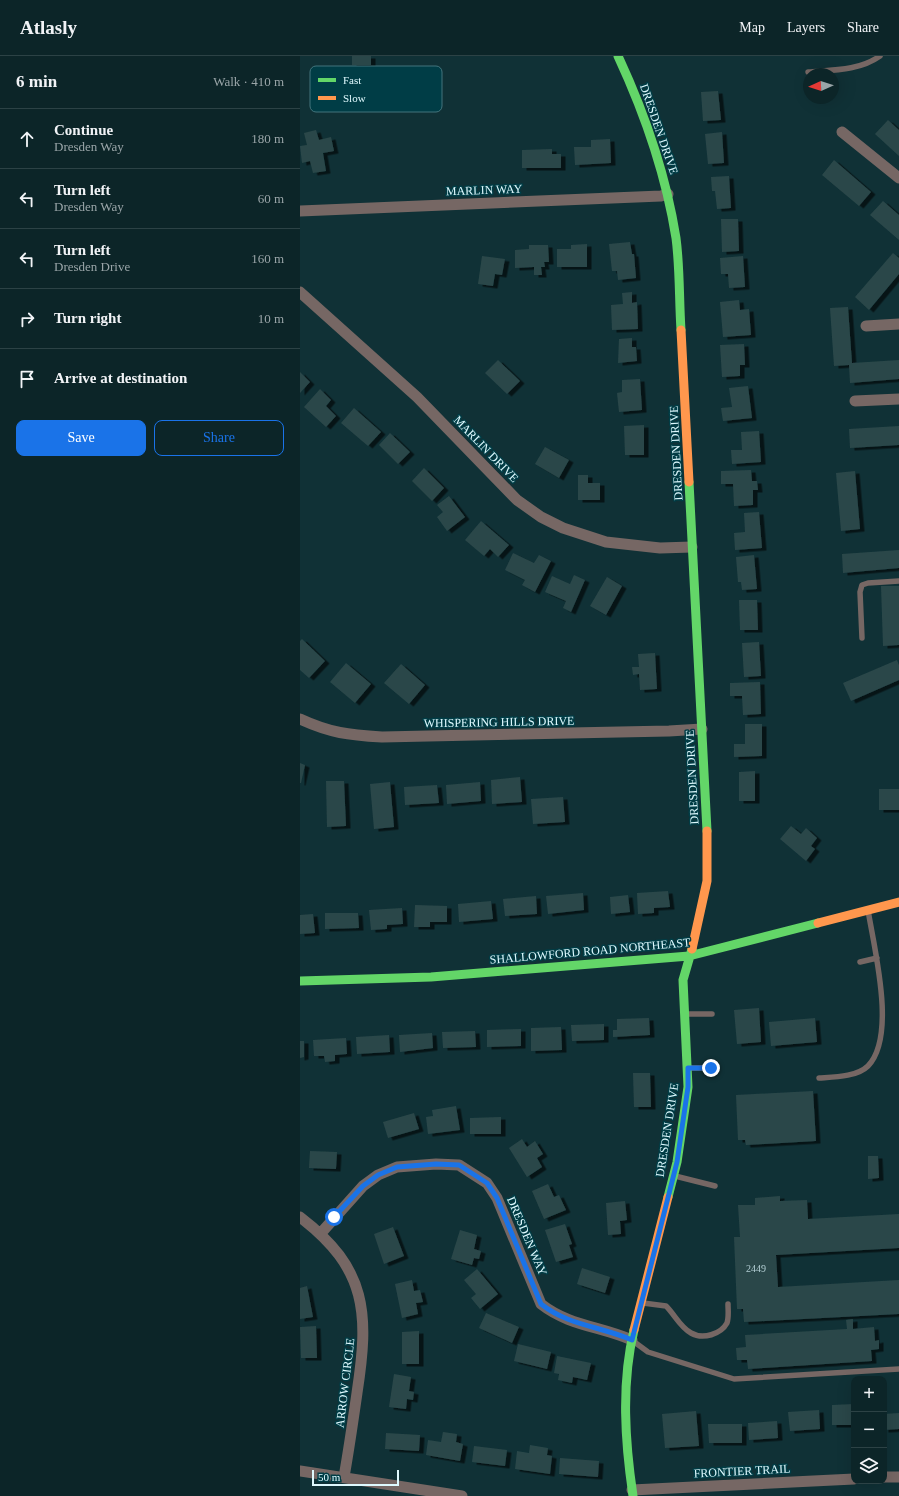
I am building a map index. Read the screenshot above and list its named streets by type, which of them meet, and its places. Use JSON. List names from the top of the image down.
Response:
{
  "streets": {
    "street": [
      "DRESDEN DRIVE",
      "MARLIN WAY",
      "MARLIN DRIVE",
      "WHISPERING HILLS DRIVE",
      "SHALLOWFORD ROAD NORTHEAST",
      "DRESDEN WAY",
      "ARROW CIRCLE",
      "FRONTIER TRAIL"
    ]
  },
  "crossings": [
    ["DRESDEN DRIVE", "MARLIN WAY"],
    ["DRESDEN DRIVE", "MARLIN DRIVE"],
    ["DRESDEN DRIVE", "WHISPERING HILLS DRIVE"],
    ["DRESDEN DRIVE", "SHALLOWFORD ROAD NORTHEAST"],
    ["DRESDEN DRIVE", "DRESDEN WAY"],
    ["DRESDEN DRIVE", "FRONTIER TRAIL"],
    ["DRESDEN WAY", "ARROW CIRCLE"]
  ],
  "house_numbers": ["2449"],
  "legend": ["Fast", "Slow"],
  "scale_bar": "50 m",
  "north": "left",
  "page": {
    "header": "Atlasly",
    "nav": ["Map", "Layers", "Share"],
    "heading": ["6 min", "Walk · 410 m"],
    "list": [
      ["Continue", "Dresden Way", "180 m"],
      ["Turn left", "Dresden Way", "60 m"],
      ["Turn left", "Dresden Drive", "160 m"],
      ["Turn right", "10 m"],
      "Arrive at destination"
    ],
    "buttons": ["Save", "Share"],
    "map_buttons": ["+", "−"],
    "scale": "50 m"
  }
}
